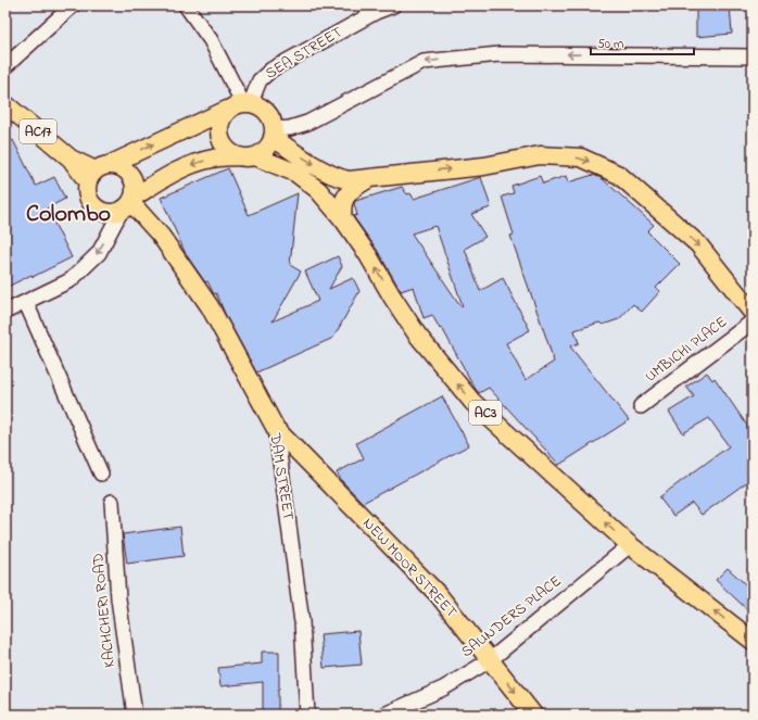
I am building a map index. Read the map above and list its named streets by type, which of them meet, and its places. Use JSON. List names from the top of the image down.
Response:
{
  "streets": {
    "main road": [
      "AC17",
      "AC3",
      "DAM STREET",
      "NEW MOOR STREET"
    ],
    "street": [
      "SEA STREET",
      "UMBICHI PLACE",
      "KACHCHERI ROAD",
      "SAUNDERS PLACE"
    ]
  },
  "crossings": [
    ["SEA STREET", "AC3"],
    ["AC17", "DAM STREET"],
    ["AC3", "SAUNDERS PLACE"],
    ["DAM STREET", "NEW MOOR STREET"],
    ["NEW MOOR STREET", "SAUNDERS PLACE"]
  ],
  "districts": ["Colombo"],
  "scale_bar": "50 m"
}
